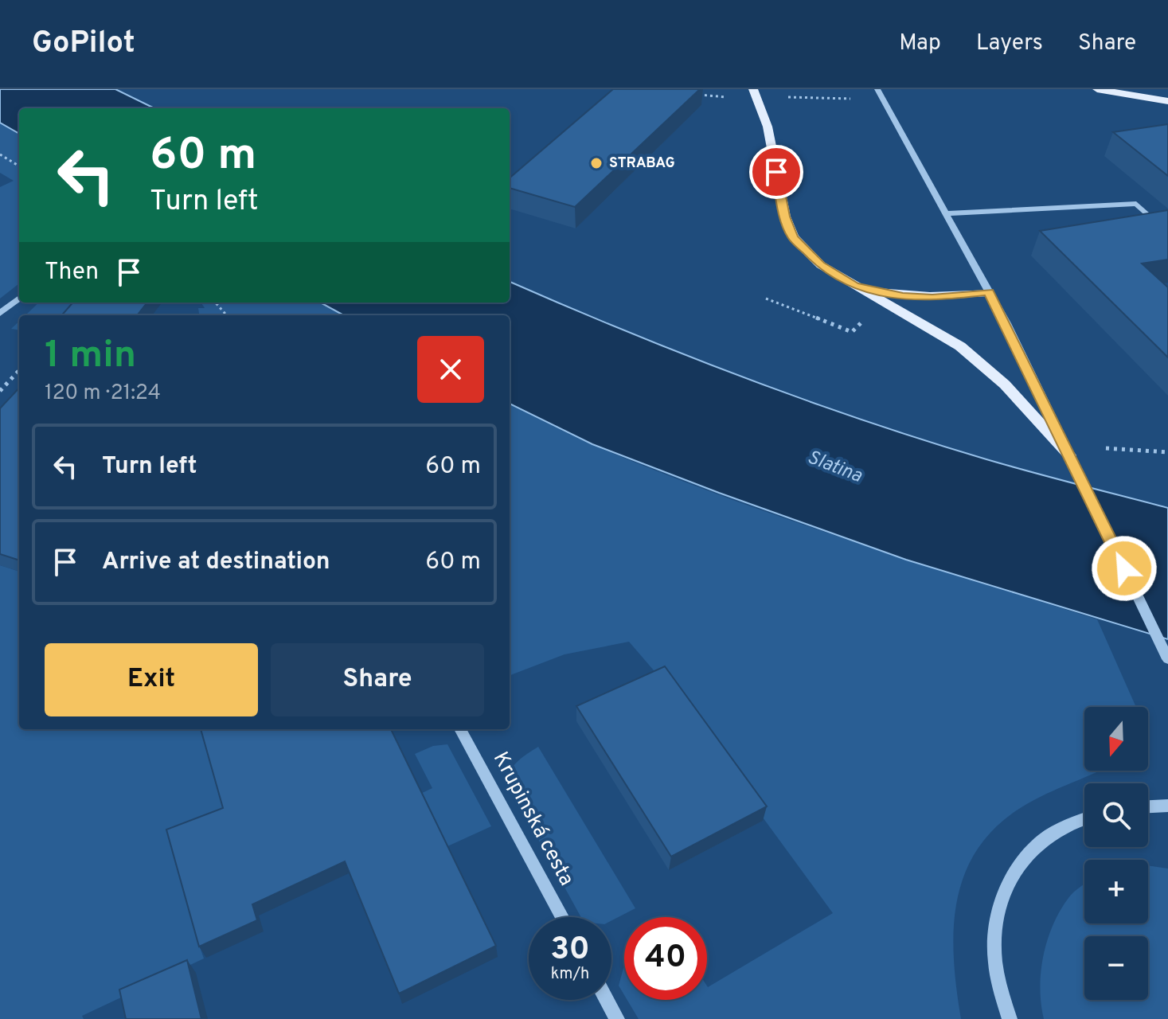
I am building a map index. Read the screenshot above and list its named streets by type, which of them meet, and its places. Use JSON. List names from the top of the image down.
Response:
{
  "streets": {
    "street": ["Krupinská cesta"]
  },
  "water": ["Slatina"],
  "places": ["STRABAG"],
  "north": "bottom",
  "page": {
    "header": "GoPilot",
    "nav": ["Map", "Layers", "Share"],
    "turn": ["60 m", "Turn left"],
    "then": "Then",
    "heading": ["1 min", "120 m · 21:24"],
    "list": [
      {
        "name": "Turn left",
        "value": "60 m"
      },
      {
        "name": "Arrive at destination",
        "value": "60 m"
      }
    ],
    "buttons": ["Exit", "Share"],
    "map_buttons": ["+", "−"],
    "speed": "30 km/h",
    "limit": "40"
  }
}
